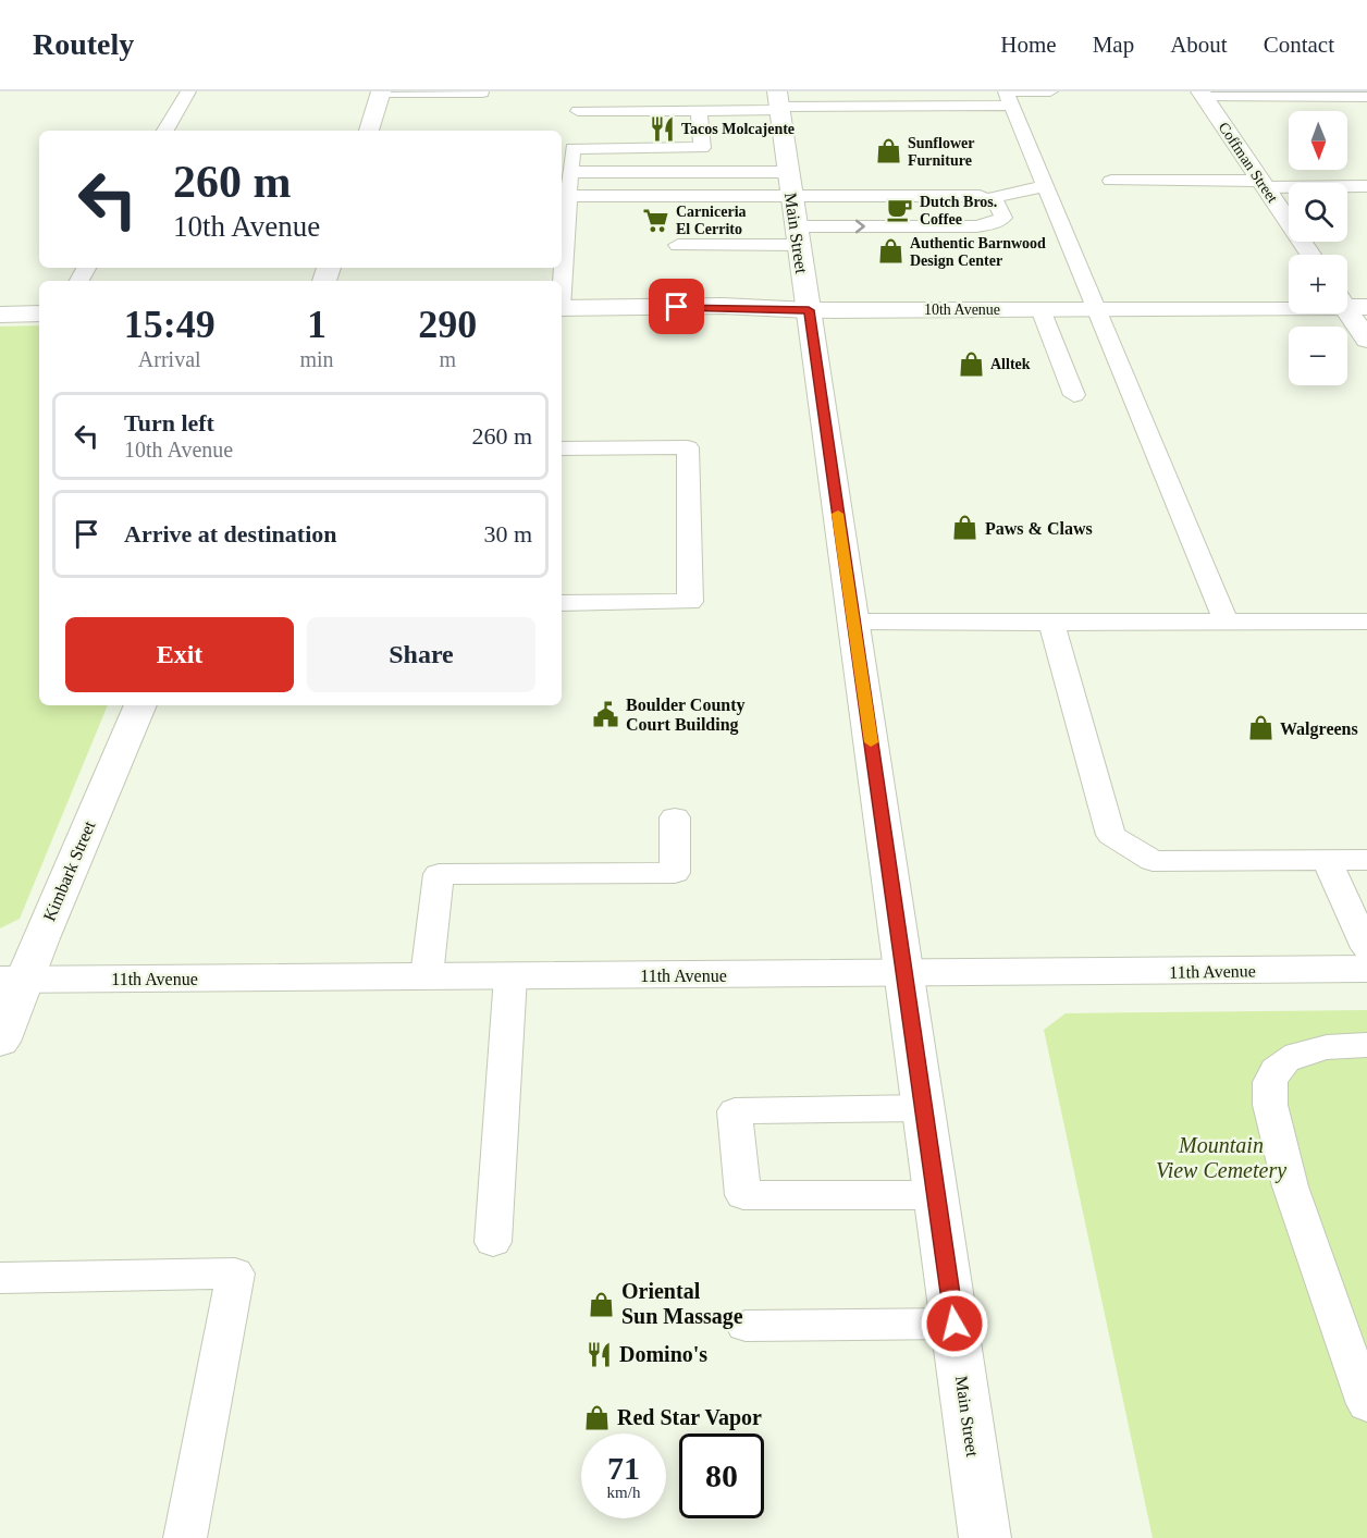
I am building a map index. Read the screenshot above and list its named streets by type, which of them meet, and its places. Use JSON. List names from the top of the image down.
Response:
{
  "streets": {
    "main road": [
      "Coffman Street",
      "Main Street",
      "10th Avenue",
      "Kimbark Street",
      "11th Avenue"
    ]
  },
  "crossings": [
    ["Main Street", "10th Avenue"],
    ["Main Street", "11th Avenue"],
    ["Kimbark Street", "11th Avenue"]
  ],
  "parks": ["Mountain View Cemetery"],
  "places": {
    "restaurant": ["Tacos Molcajente", "Domino's"],
    "shop": [
      "Sunflower Furniture",
      "Authentic Barnwood Design Center",
      "Alltek",
      "Paws & Claws",
      "Walgreens",
      "Oriental Sun Massage",
      "Red Star Vapor"
    ],
    "cafe": ["Dutch Bros. Coffee"],
    "supermarket": ["Carniceria El Cerrito"],
    "public building": ["Boulder County Court Building"]
  },
  "north": "bottom",
  "page": {
    "header": "Routely",
    "nav": [
      "Home",
      "Map",
      "About",
      "Contact"
    ],
    "map_buttons": ["+", "−"],
    "turn": ["260 m", "10th Avenue"],
    "eta": [
      "15:49",
      "Arrival",
      "1",
      "min",
      "290",
      "m"
    ],
    "list": [
      {
        "name": "Turn left",
        "note": "10th Avenue",
        "value": "260 m"
      },
      {
        "name": "Arrive at destination",
        "value": "30 m"
      }
    ],
    "buttons": ["Exit", "Share"],
    "speed": "71 km/h",
    "limit": "80"
  }
}
